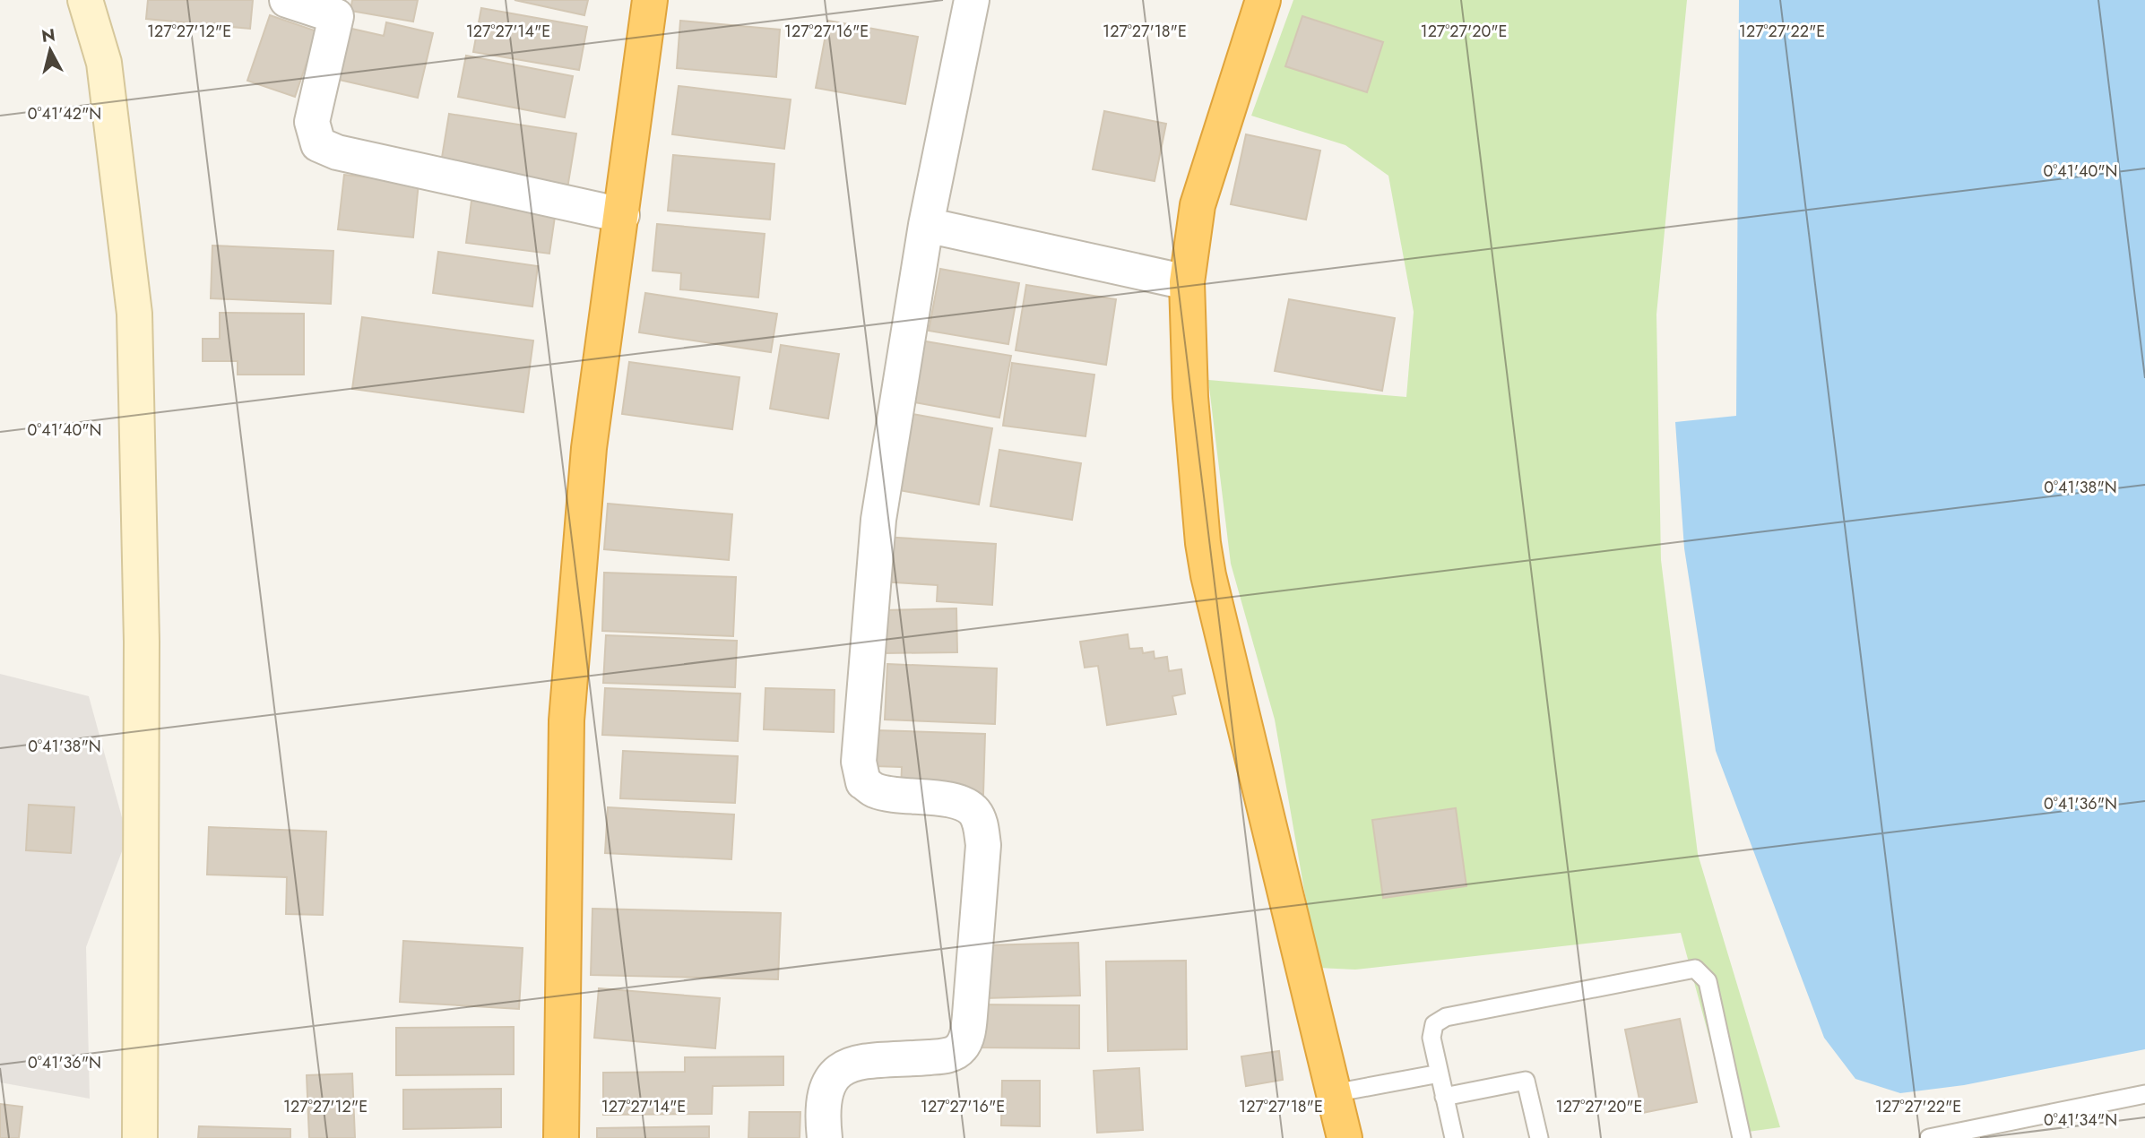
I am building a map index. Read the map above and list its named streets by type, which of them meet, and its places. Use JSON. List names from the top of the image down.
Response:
{
  "north": "top",
  "coordinates": [
    "127°27'12\"E",
    "127°27'14\"E",
    "127°27'16\"E",
    "127°27'18\"E",
    "127°27'20\"E",
    "127°27'22\"E",
    "0°41'42\"N",
    "0°41'40\"N",
    "0°41'38\"N",
    "0°41'36\"N",
    "0°41'34\"N"
  ]
}
